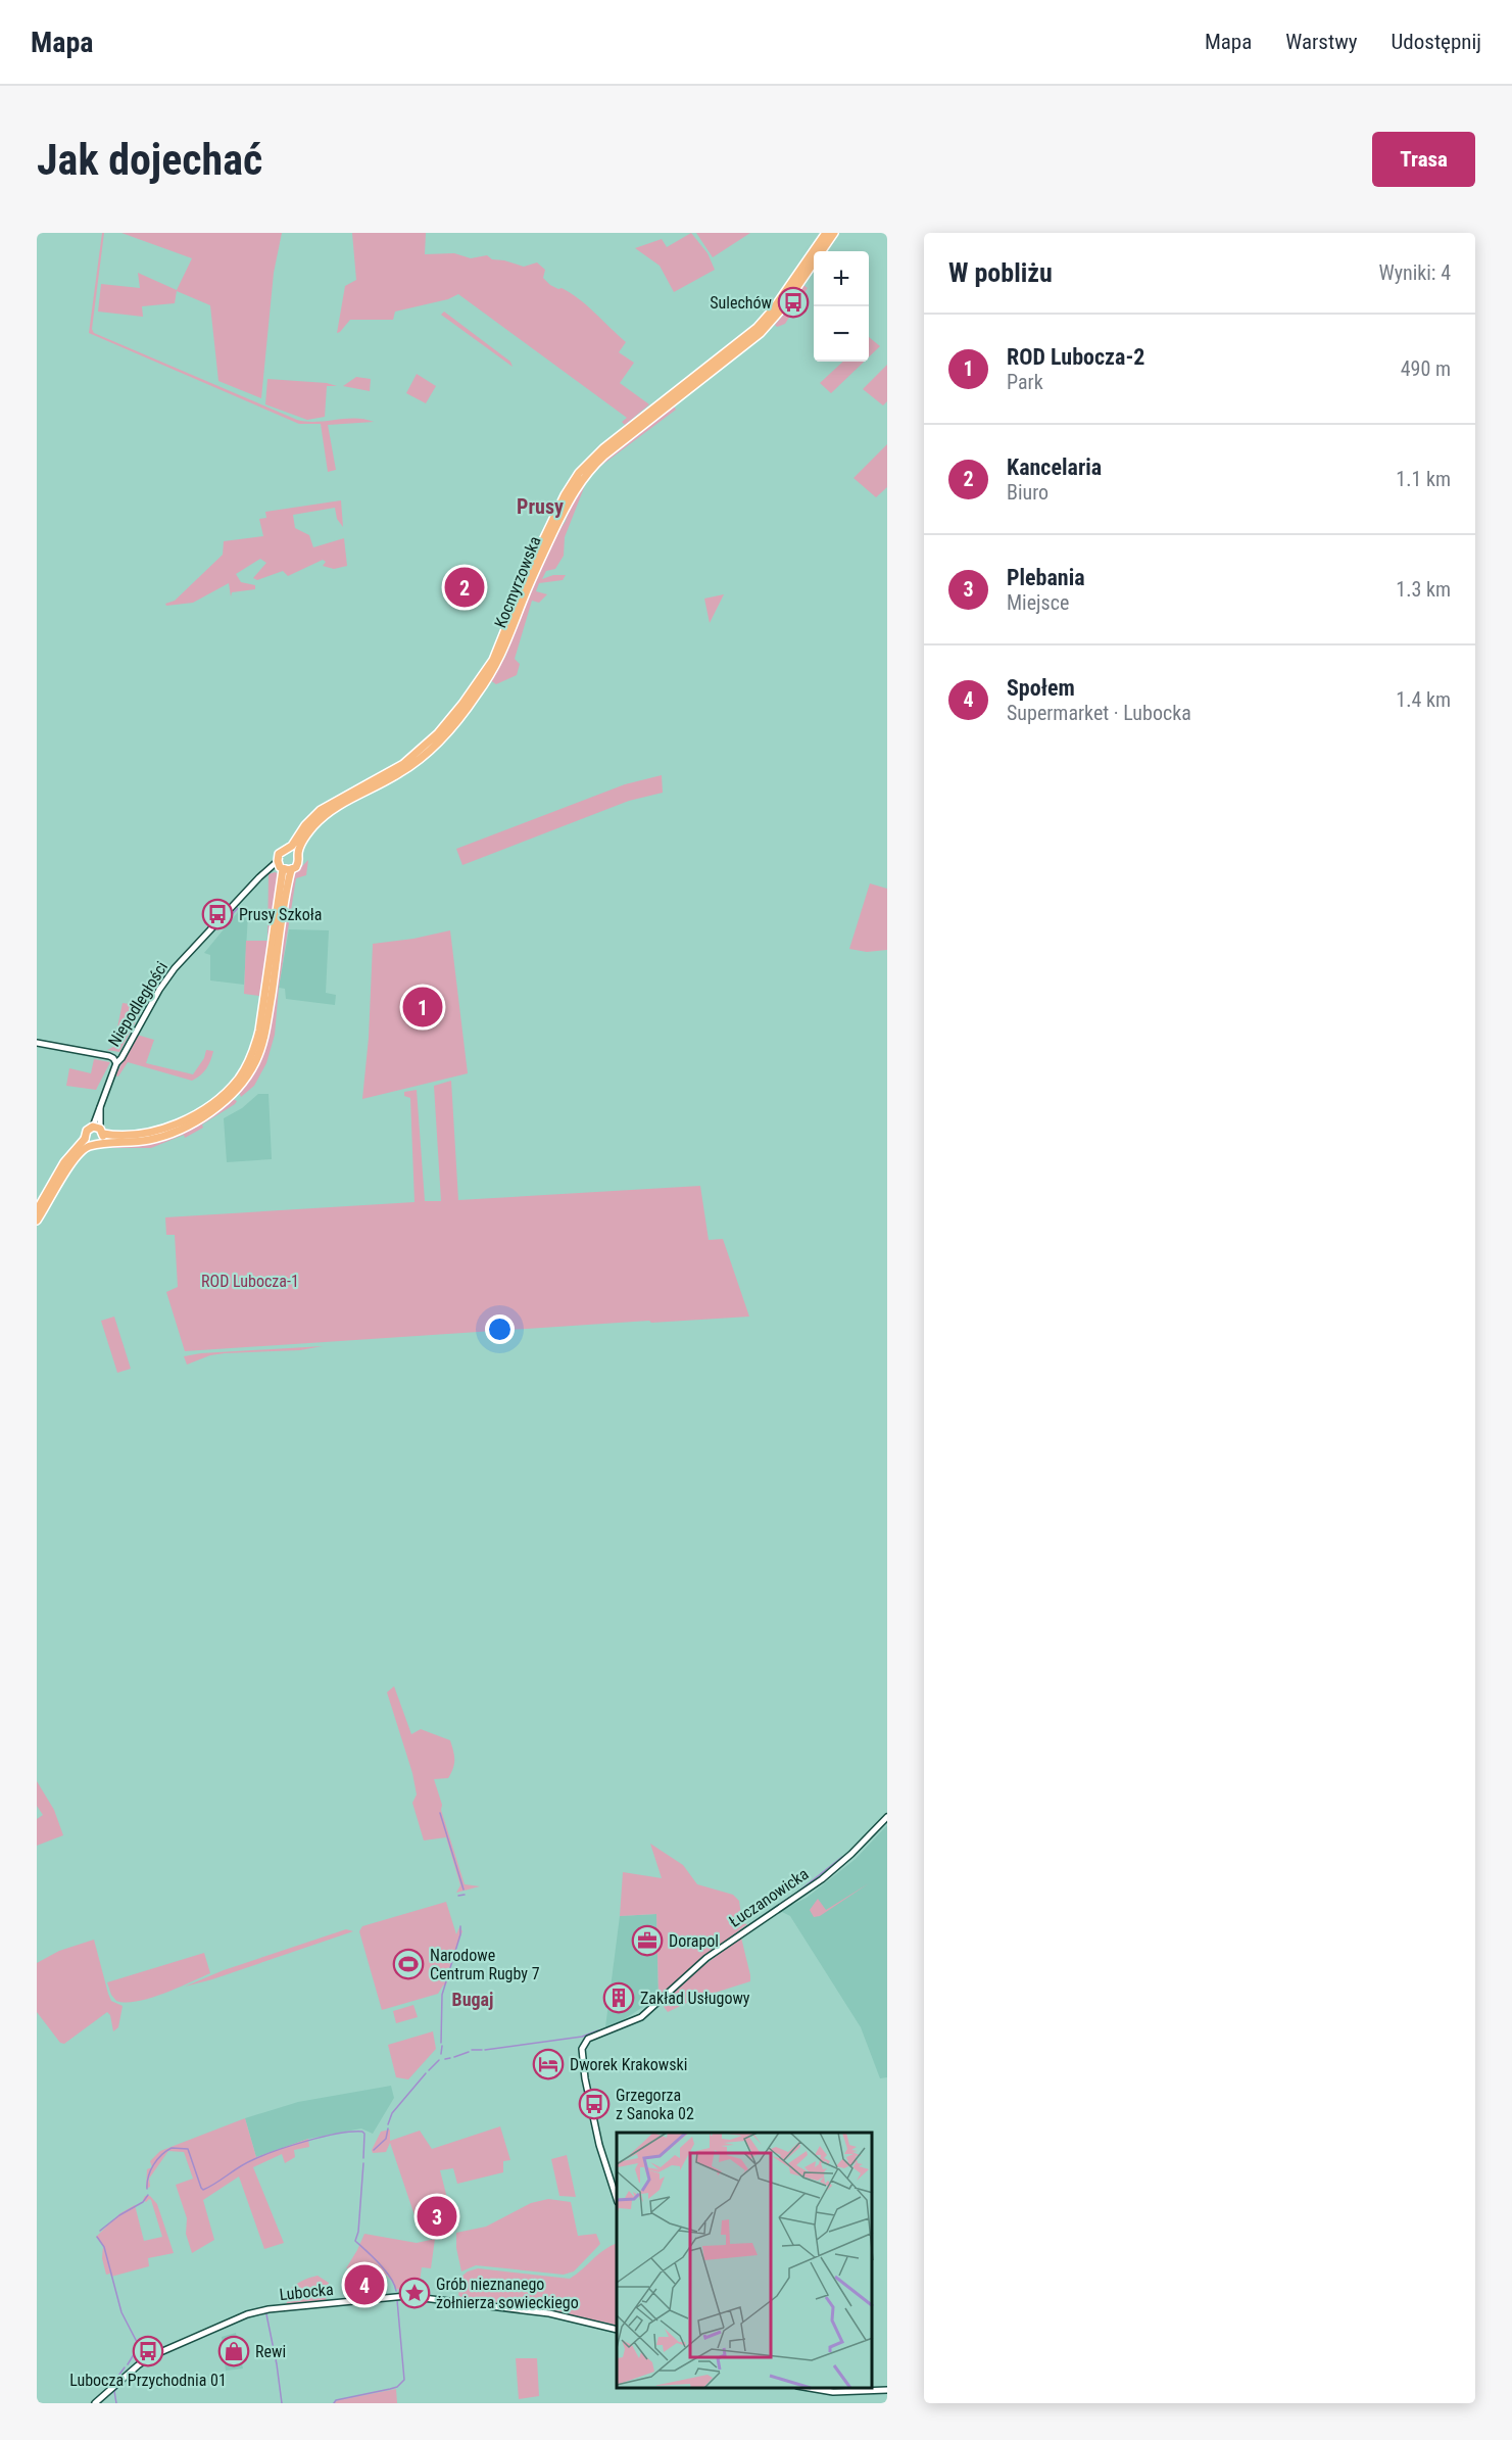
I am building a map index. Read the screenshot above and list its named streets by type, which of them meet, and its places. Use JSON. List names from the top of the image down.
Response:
{
  "streets": {
    "main road": ["Kocmyrzowska"],
    "street": ["Niepodległości", "Łuczanowicka", "Lubocka"]
  },
  "crossings": [
    ["Kocmyrzowska", "Niepodległości"]
  ],
  "districts": ["Prusy", "Bugaj"],
  "parks": ["ROD Lubocza-1"],
  "places": {
    "bus stop": [
      "Sulechów",
      "Prusy Szkoła",
      "Grzegorza z Sanoka 02",
      "Lubocza Przychodnia 01"
    ],
    "office": ["Dorapol"],
    "sports": ["Narodowe Centrum Rugby 7"],
    "building": ["Zakład Usługowy"],
    "hotel": ["Dworek Krakowski"],
    "place": ["Grób nieznanego żołnierza sowieckiego"],
    "shop": ["Rewi"]
  },
  "page": {
    "header": "Mapa",
    "nav": ["Mapa", "Warstwy", "Udostępnij"],
    "buttons": "Trasa",
    "title": "Jak dojechać",
    "heading": ["W pobliżu", "Wyniki: 4"],
    "map_buttons": ["+", "−"],
    "list": [
      {
        "mark": "1",
        "name": "ROD Lubocza-2",
        "note": "Park",
        "value": "490 m"
      },
      {
        "mark": "2",
        "name": "Kancelaria",
        "note": "Biuro",
        "value": "1.1 km"
      },
      {
        "mark": "3",
        "name": "Plebania",
        "note": "Miejsce",
        "value": "1.3 km"
      },
      {
        "mark": "4",
        "name": "Społem",
        "note": "Supermarket · Lubocka",
        "value": "1.4 km"
      }
    ],
    "pins": [
      "2",
      "1",
      "3",
      "4"
    ]
  }
}
